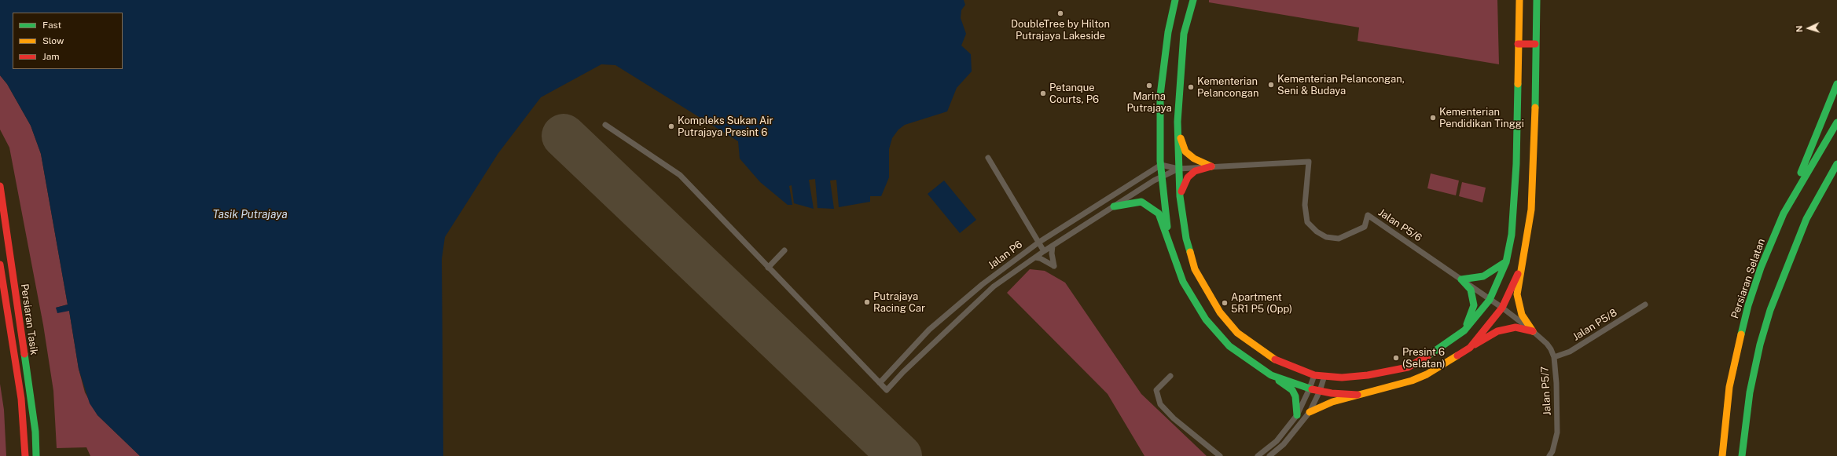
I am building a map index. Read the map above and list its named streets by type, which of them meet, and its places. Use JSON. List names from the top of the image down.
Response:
{
  "streets": {
    "street": [
      "Jalan P5/6",
      "Jalan P6",
      "Persiaran Selatan",
      "Persiaran Tasik",
      "Jalan P5/8",
      "Jalan P5/7"
    ]
  },
  "crossings": [
    ["Jalan P5/6", "Jalan P6"],
    ["Jalan P5/6", "Jalan P5/7"],
    ["Jalan P5/8", "Jalan P5/7"]
  ],
  "water": ["Tasik Putrajaya"],
  "places": [
    "DoubleTree by Hilton Putrajaya Lakeside",
    "Kementerian Pelancongan, Seni & Budaya",
    "Marina Putrajaya",
    "Kementerian Pelancongan",
    "Petanque Courts, P6",
    "Kementerian Pendidikan Tinggi",
    "Kompleks Sukan Air Putrajaya Presint 6",
    "Putrajaya Racing Car",
    "Apartment 5R1 P5 (Opp)",
    "Presint 6 (Selatan)"
  ],
  "legend": ["Fast", "Slow", "Jam"],
  "north": "left"
}
